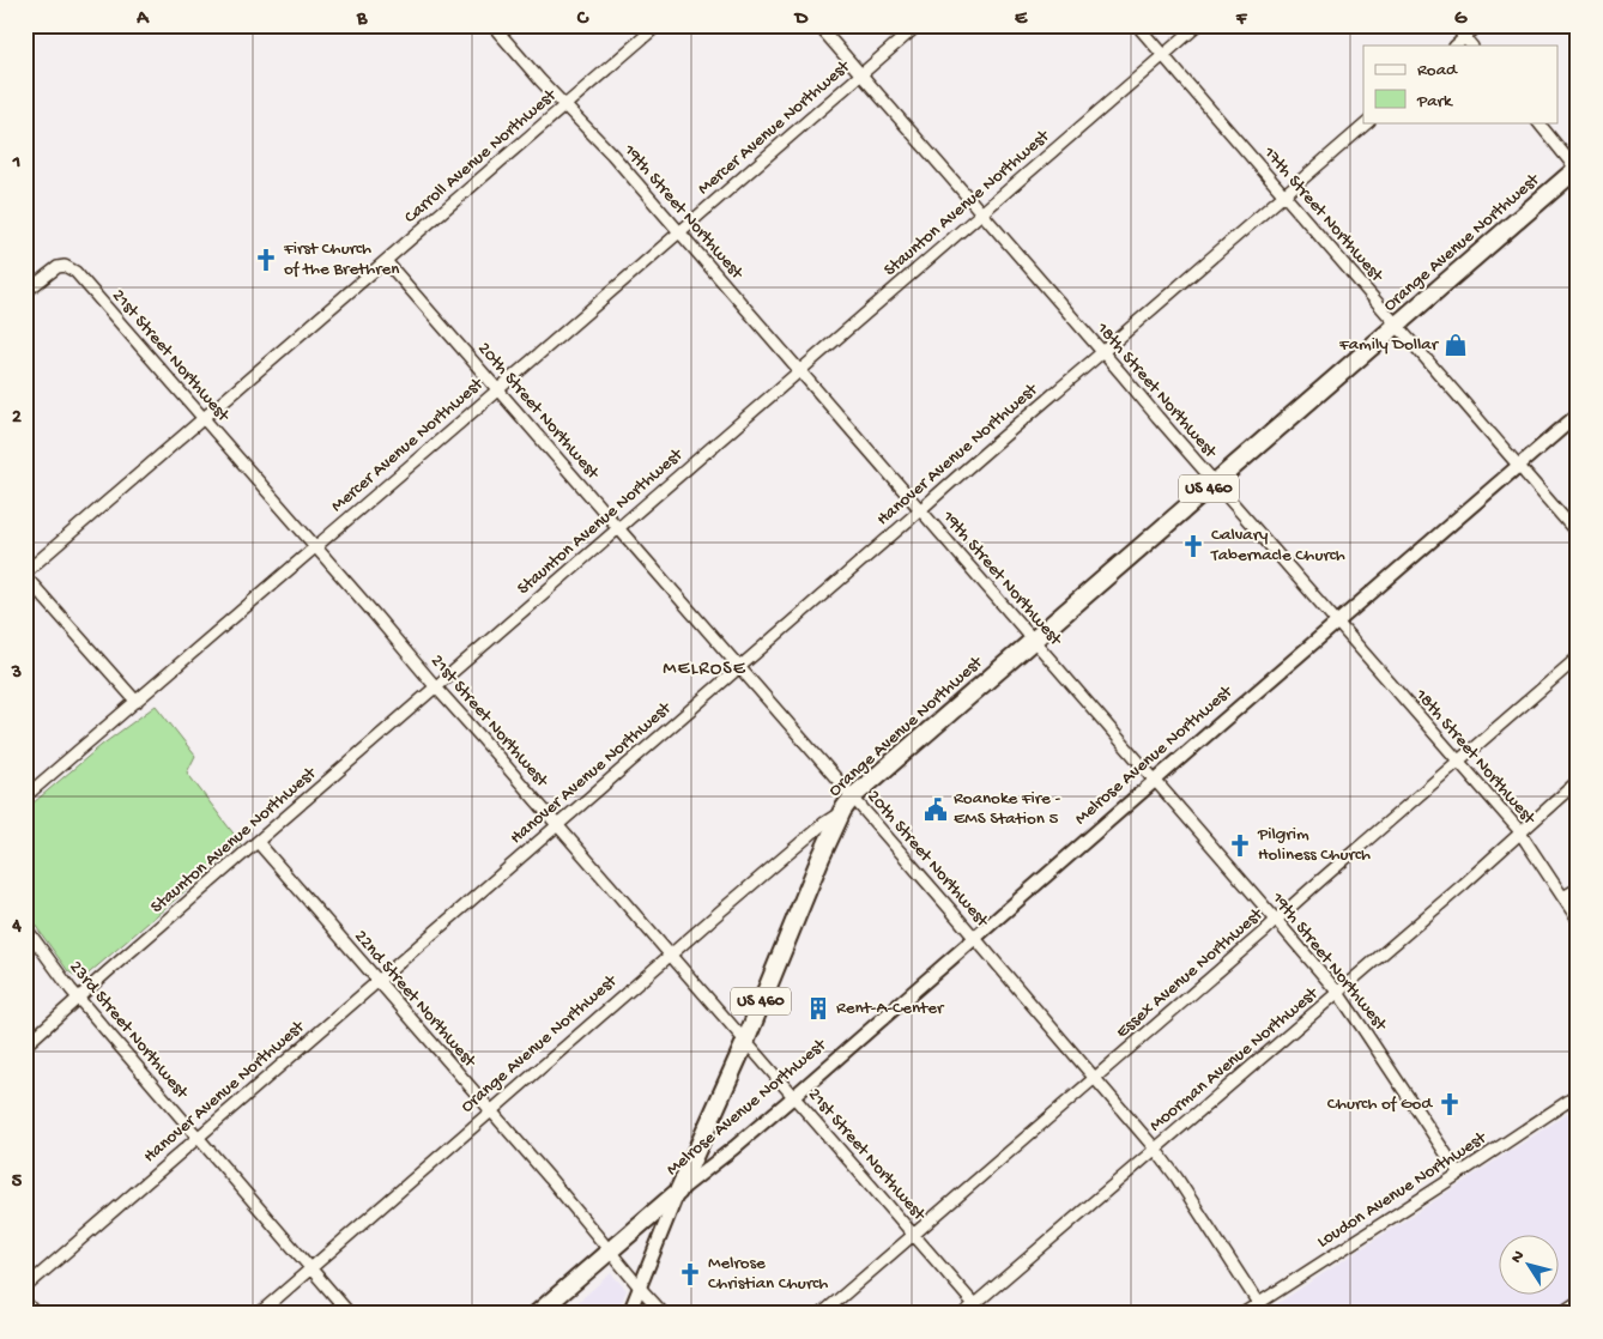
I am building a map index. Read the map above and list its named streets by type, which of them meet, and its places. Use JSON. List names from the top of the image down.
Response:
{
  "streets": {
    "main road": ["Orange Avenue Northwest", "US 460", "Melrose Avenue Northwest"],
    "street": [
      "Mercer Avenue Northwest",
      "Carroll Avenue Northwest",
      "Staunton Avenue Northwest",
      "19th Street Northwest",
      "17th Street Northwest",
      "21st Street Northwest",
      "18th Street Northwest",
      "20th Street Northwest",
      "Hanover Avenue Northwest",
      "Essex Avenue Northwest",
      "22nd Street Northwest",
      "23rd Street Northwest",
      "Moorman Avenue Northwest",
      "Loudon Avenue Northwest"
    ]
  },
  "crossings": [
    ["Mercer Avenue Northwest", "19th Street Northwest"],
    ["Mercer Avenue Northwest", "21st Street Northwest"],
    ["Mercer Avenue Northwest", "18th Street Northwest"],
    ["Mercer Avenue Northwest", "20th Street Northwest"],
    ["Carroll Avenue Northwest", "19th Street Northwest"],
    ["Carroll Avenue Northwest", "21st Street Northwest"],
    ["Carroll Avenue Northwest", "20th Street Northwest"],
    ["Staunton Avenue Northwest", "19th Street Northwest"],
    ["Staunton Avenue Northwest", "17th Street Northwest"],
    ["Staunton Avenue Northwest", "21st Street Northwest"],
    ["Staunton Avenue Northwest", "18th Street Northwest"],
    ["Staunton Avenue Northwest", "20th Street Northwest"],
    ["Staunton Avenue Northwest", "22nd Street Northwest"],
    ["Staunton Avenue Northwest", "23rd Street Northwest"],
    ["19th Street Northwest", "Orange Avenue Northwest"],
    ["19th Street Northwest", "Hanover Avenue Northwest"],
    ["19th Street Northwest", "Melrose Avenue Northwest"],
    ["19th Street Northwest", "Essex Avenue Northwest"],
    ["19th Street Northwest", "Moorman Avenue Northwest"],
    ["19th Street Northwest", "Loudon Avenue Northwest"],
    ["17th Street Northwest", "Orange Avenue Northwest"],
    ["17th Street Northwest", "Hanover Avenue Northwest"],
    ["17th Street Northwest", "Melrose Avenue Northwest"],
    ["Orange Avenue Northwest", "21st Street Northwest"],
    ["Orange Avenue Northwest", "18th Street Northwest"],
    ["Orange Avenue Northwest", "20th Street Northwest"],
    ["Orange Avenue Northwest", "US 460"],
    ["Orange Avenue Northwest", "22nd Street Northwest"],
    ["Orange Avenue Northwest", "23rd Street Northwest"],
    ["21st Street Northwest", "Hanover Avenue Northwest"],
    ["21st Street Northwest", "US 460"],
    ["21st Street Northwest", "Melrose Avenue Northwest"],
    ["21st Street Northwest", "Essex Avenue Northwest"],
    ["21st Street Northwest", "Moorman Avenue Northwest"],
    ["18th Street Northwest", "Hanover Avenue Northwest"],
    ["18th Street Northwest", "Melrose Avenue Northwest"],
    ["18th Street Northwest", "Essex Avenue Northwest"],
    ["18th Street Northwest", "Moorman Avenue Northwest"],
    ["20th Street Northwest", "Hanover Avenue Northwest"],
    ["20th Street Northwest", "US 460"],
    ["20th Street Northwest", "Melrose Avenue Northwest"],
    ["20th Street Northwest", "Essex Avenue Northwest"],
    ["20th Street Northwest", "Moorman Avenue Northwest"],
    ["20th Street Northwest", "Loudon Avenue Northwest"],
    ["Hanover Avenue Northwest", "22nd Street Northwest"],
    ["Hanover Avenue Northwest", "23rd Street Northwest"],
    ["US 460", "Melrose Avenue Northwest"],
    ["Melrose Avenue Northwest", "22nd Street Northwest"]
  ],
  "districts": ["MELROSE"],
  "places": {
    "church": [
      "First Church of the Brethren",
      "Calvary Tabernacle Church",
      "Pilgrim Holiness Church",
      "Church of God",
      "Melrose Christian Church"
    ],
    "shop": ["Family Dollar"],
    "public building": ["Roanoke Fire - EMS Station 5"],
    "building": ["Rent-A-Center"]
  },
  "legend": ["Road", "Park"],
  "north": "top left",
  "grid": {
    "columns": [
      "A",
      "B",
      "C",
      "D",
      "E",
      "F",
      "G"
    ],
    "rows": [
      "1",
      "2",
      "3",
      "4",
      "5"
    ]
  }
}
